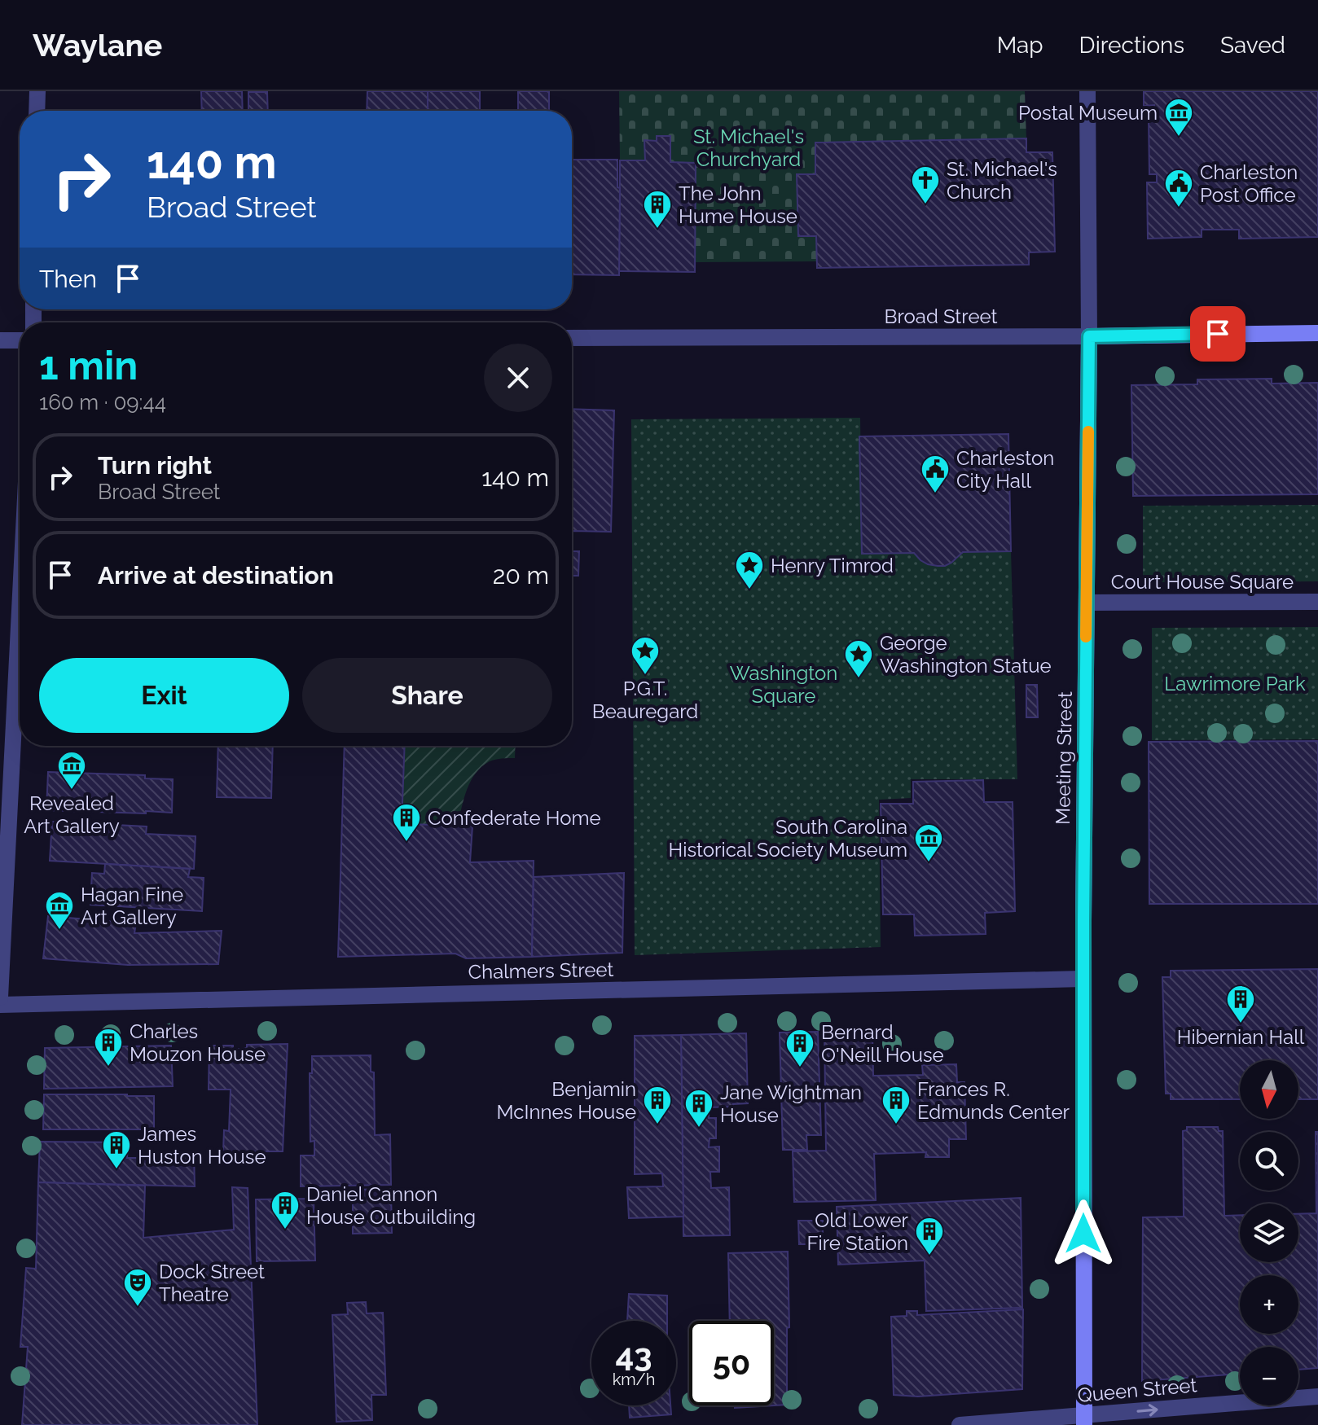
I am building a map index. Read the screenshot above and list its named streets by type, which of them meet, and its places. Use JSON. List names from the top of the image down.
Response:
{
  "streets": {
    "main road": ["Broad Street", "Meeting Street"],
    "street": ["Court House Square", "Chalmers Street", "Queen Street"]
  },
  "crossings": [
    ["Broad Street", "Meeting Street"],
    ["Court House Square", "Meeting Street"],
    ["Meeting Street", "Chalmers Street"],
    ["Meeting Street", "Queen Street"]
  ],
  "one_way": ["Queen Street"],
  "parks": ["St. Michael's Churchyard", "Washington Square", "Lawrimore Park"],
  "places": {
    "museum": [
      "Postal Museum",
      "Revealed Art Gallery",
      "South Carolina Historical Society Museum",
      "Hagan Fine Art Gallery"
    ],
    "church": ["St. Michael's Church"],
    "public building": ["Charleston Post Office", "Charleston City Hall"],
    "building": [
      "The John Hume House",
      "Confederate Home",
      "Hibernian Hall",
      "Charles Mouzon House",
      "Bernard O'Neill House",
      "Benjamin McInnes House",
      "Frances R. Edmunds Center",
      "Jane Wightman House",
      "James Huston House",
      "Daniel Cannon House Outbuilding",
      "Old Lower Fire Station"
    ],
    "place": ["Henry Timrod", "P.G.T. Beauregard", "George Washington Statue"],
    "theatre": ["Dock Street Theatre"]
  },
  "north": "bottom",
  "page": {
    "header": "Waylane",
    "nav": ["Map", "Directions", "Saved"],
    "turn": ["140 m", "Broad Street"],
    "then": "Then",
    "heading": ["1 min", "160 m · 09:44"],
    "list": [
      {
        "name": "Turn right",
        "note": "Broad Street",
        "value": "140 m"
      },
      {
        "name": "Arrive at destination",
        "value": "20 m"
      }
    ],
    "buttons": ["Exit", "Share"],
    "map_buttons": ["+", "−"],
    "speed": "43 km/h",
    "limit": "50"
  }
}
